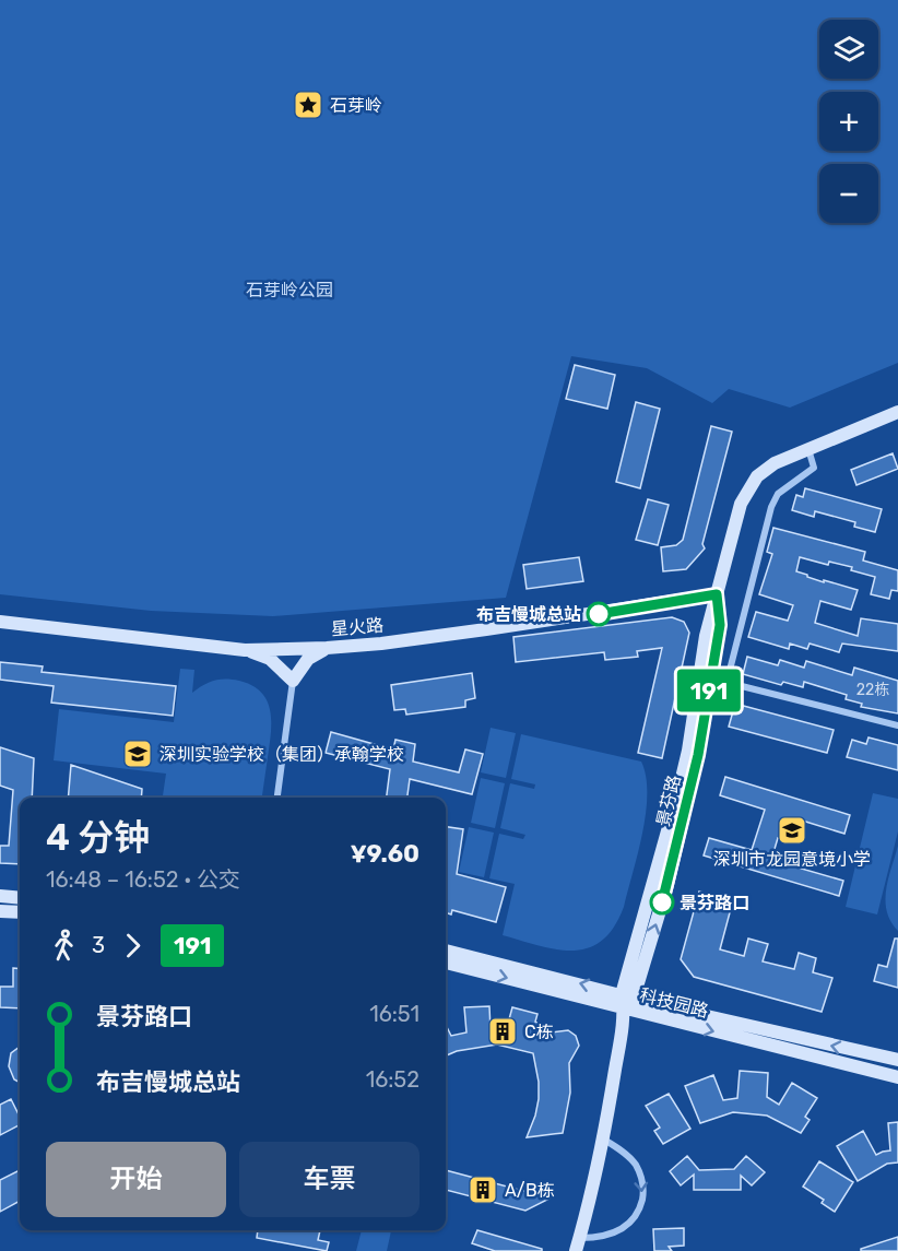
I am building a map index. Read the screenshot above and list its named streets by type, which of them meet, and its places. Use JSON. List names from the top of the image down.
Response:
{
  "streets": {
    "street": ["星火路", "景芬路", "科技园路"]
  },
  "crossings": [
    ["星火路", "景芬路"],
    ["景芬路", "科技园路"]
  ],
  "parks": ["石芽岭公园"],
  "places": {
    "place": ["石芽岭"],
    "other": ["布吉慢城总站", "景芬路口"],
    "school or university": ["深圳实验学校（集团）承翰学校", "深圳市龙园意境小学"],
    "building": ["C栋", "A/B栋"]
  },
  "lines": ["bus line 191"],
  "house_numbers": ["22栋"],
  "page": {
    "on_map": "191",
    "map_buttons": ["+", "−"],
    "heading": ["4 分钟", "16:48 – 16:52 · 公交", "¥9.60"],
    "legs": ["3", "191"],
    "list": [
      {
        "name": "景芬路口",
        "value": "16:51"
      },
      {
        "name": "布吉慢城总站",
        "value": "16:52"
      }
    ],
    "buttons": ["开始", "车票"]
  }
}
